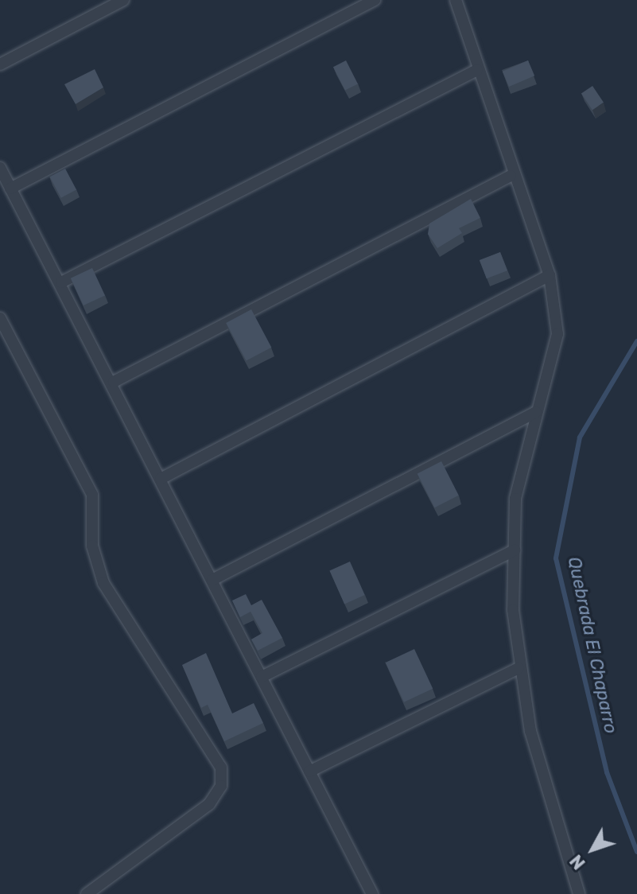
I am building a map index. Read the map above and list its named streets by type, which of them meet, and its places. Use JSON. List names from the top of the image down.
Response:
{
  "water": ["Quebrada El Chaparro"],
  "north": "bottom left"
}
